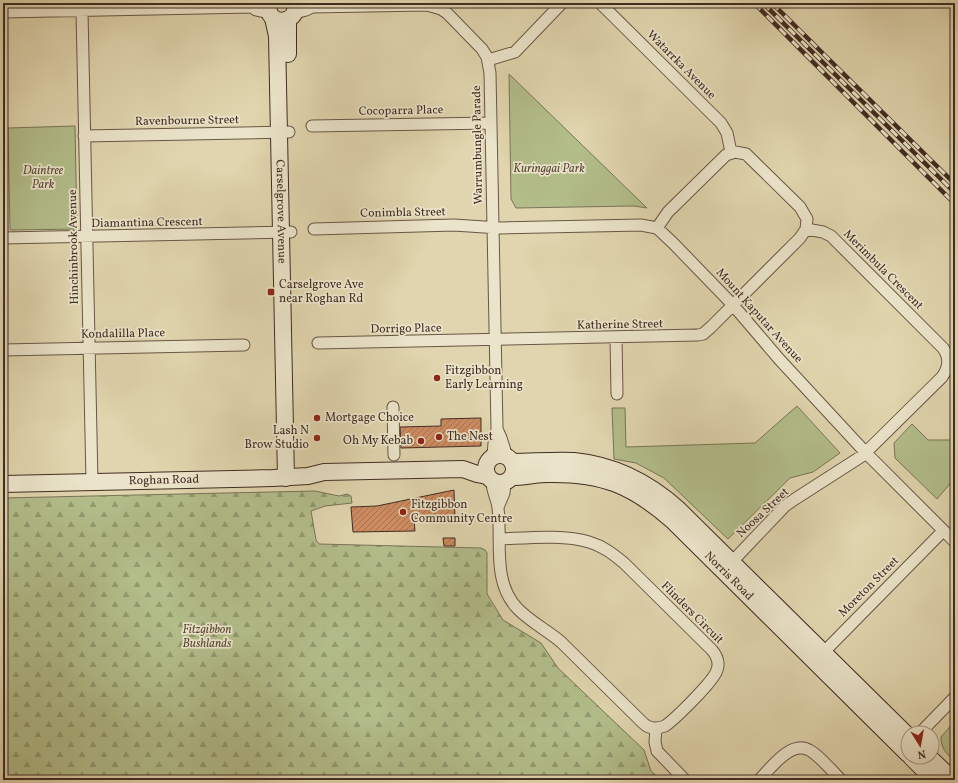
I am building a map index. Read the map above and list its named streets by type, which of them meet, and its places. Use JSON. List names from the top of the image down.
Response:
{
  "streets": {
    "main road": ["Carselgrove Avenue", "Roghan Road", "Norris Road"],
    "street": [
      "Watarrka Avenue",
      "Cocoparra Place",
      "Ravenbourne Street",
      "Warrumbungle Parade",
      "Conimbla Street",
      "Diamantina Crescent",
      "Hinchinbrook Avenue",
      "Merimbula Crescent",
      "Mount Kaputar Avenue",
      "Katherine Street",
      "Dorrigo Place",
      "Kondalilla Place",
      "Noosa Street",
      "Moreton Street",
      "Flinders Circuit"
    ]
  },
  "crossings": [
    ["Cocoparra Place", "Warrumbungle Parade"],
    ["Ravenbourne Street", "Carselgrove Avenue"],
    ["Ravenbourne Street", "Hinchinbrook Avenue"],
    ["Warrumbungle Parade", "Carselgrove Avenue"],
    ["Warrumbungle Parade", "Conimbla Street"],
    ["Warrumbungle Parade", "Katherine Street"],
    ["Warrumbungle Parade", "Dorrigo Place"],
    ["Warrumbungle Parade", "Roghan Road"],
    ["Warrumbungle Parade", "Norris Road"],
    ["Carselgrove Avenue", "Diamantina Crescent"],
    ["Carselgrove Avenue", "Roghan Road"],
    ["Diamantina Crescent", "Hinchinbrook Avenue"],
    ["Hinchinbrook Avenue", "Kondalilla Place"],
    ["Hinchinbrook Avenue", "Roghan Road"],
    ["Merimbula Crescent", "Mount Kaputar Avenue"],
    ["Merimbula Crescent", "Katherine Street"],
    ["Merimbula Crescent", "Noosa Street"],
    ["Mount Kaputar Avenue", "Katherine Street"],
    ["Mount Kaputar Avenue", "Noosa Street"],
    ["Mount Kaputar Avenue", "Moreton Street"],
    ["Katherine Street", "Dorrigo Place"],
    ["Roghan Road", "Norris Road"],
    ["Noosa Street", "Norris Road"],
    ["Norris Road", "Moreton Street"]
  ],
  "parks": ["Kuringgai Park", "Daintree Park", "Fitzgibbon Bushlands"],
  "places": {
    "transit": ["Carselgrove Ave near Roghan Rd"],
    "other": [
      "Fitzgibbon Early Learning",
      "Mortgage Choice",
      "The Nest",
      "Lash N Brow Studio",
      "Oh My Kebab",
      "Fitzgibbon Community Centre"
    ]
  },
  "north": "bottom"
}
